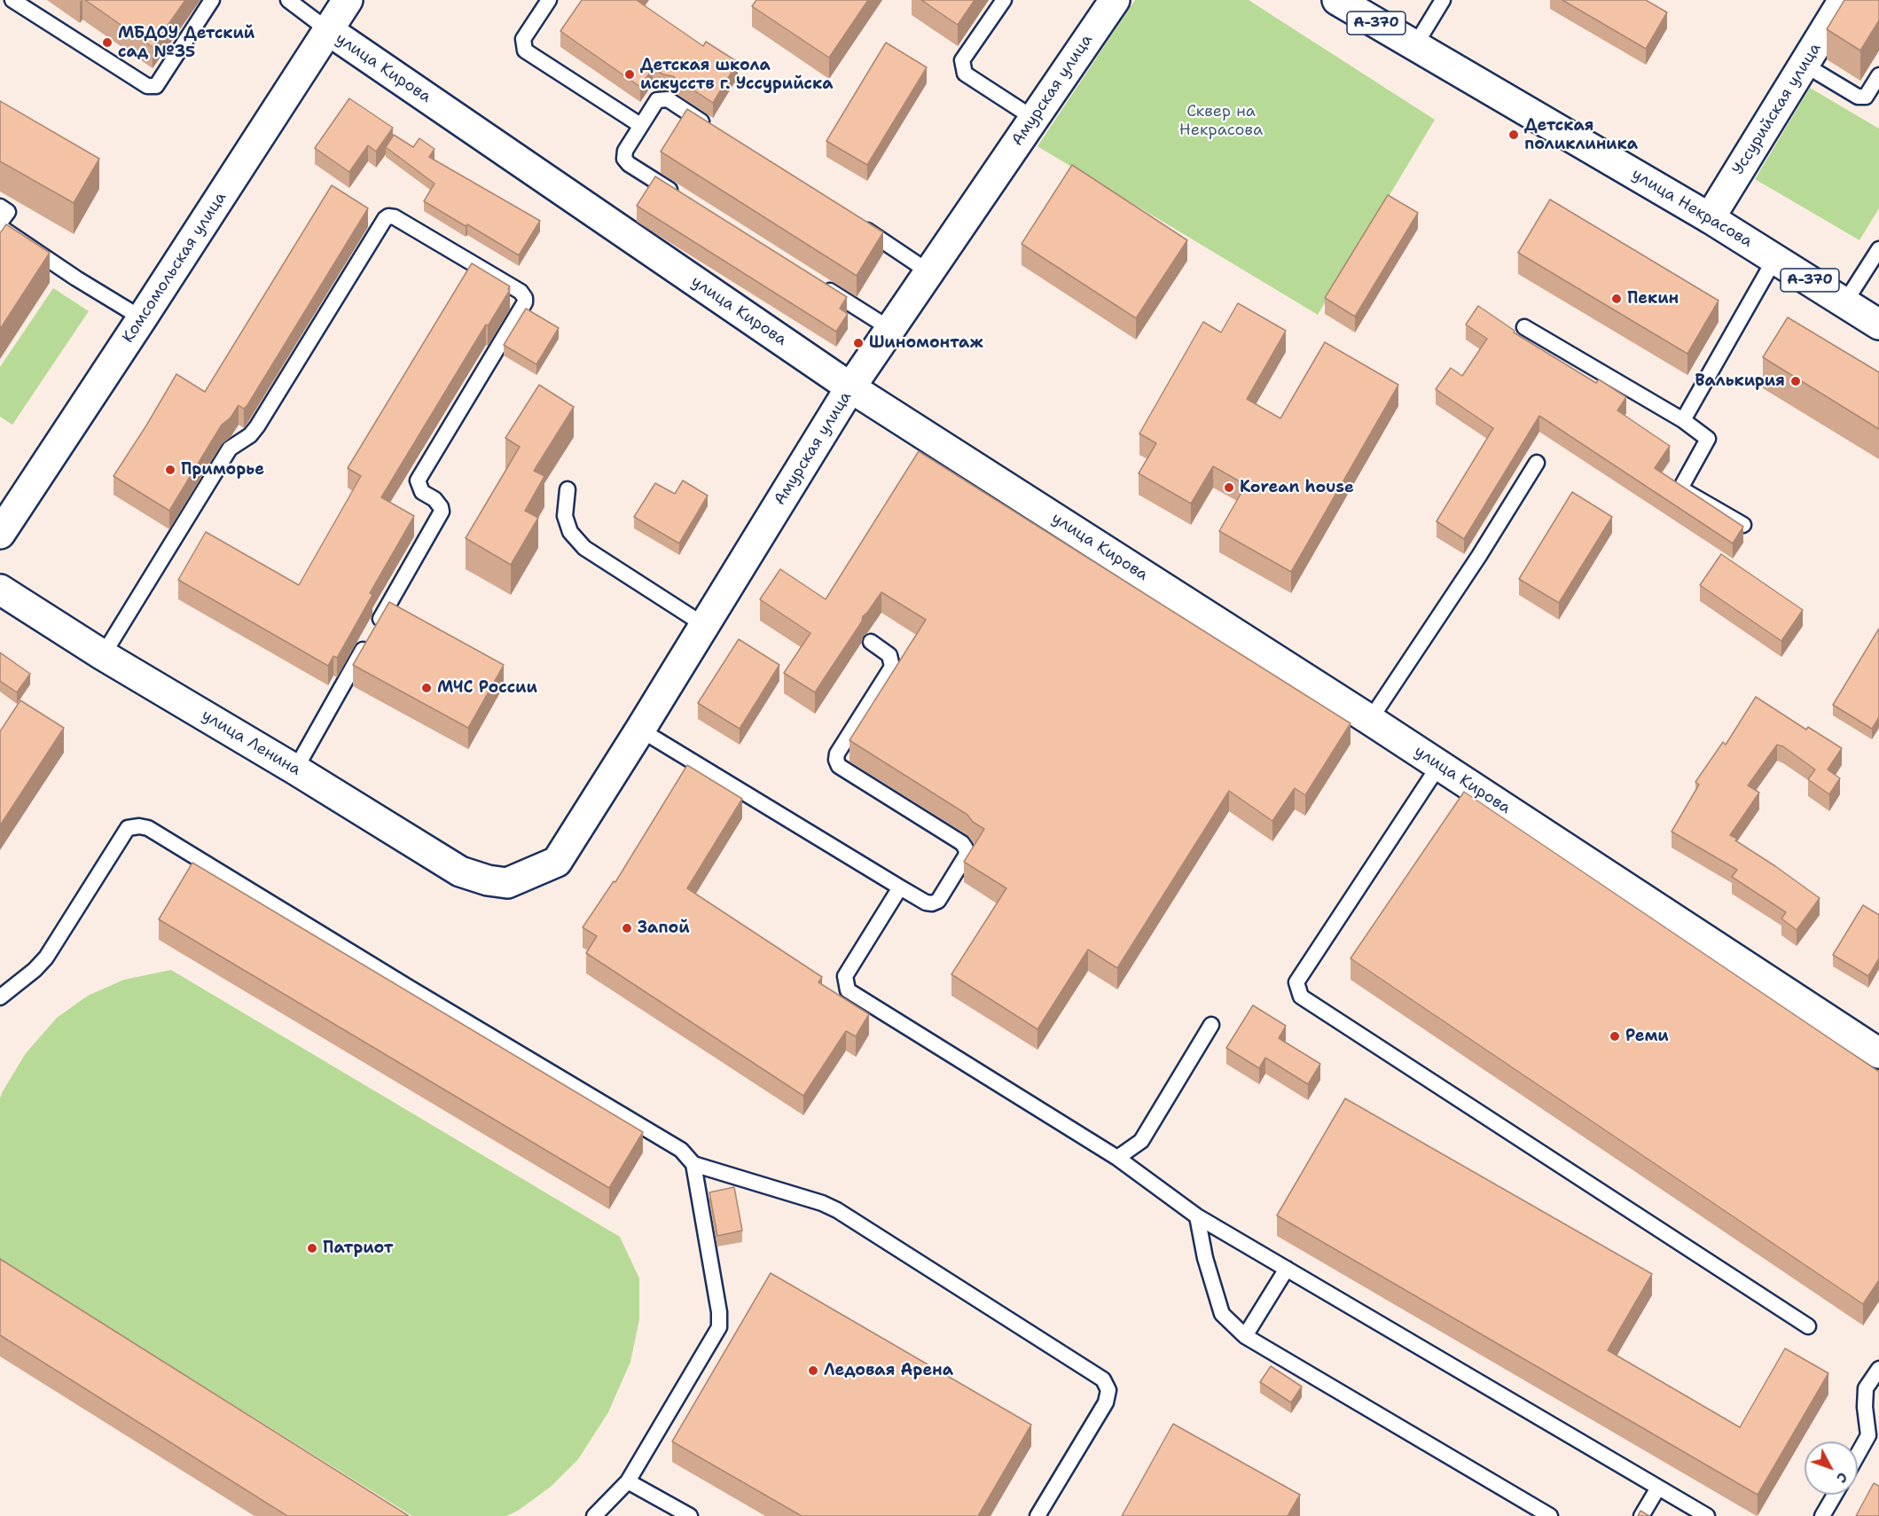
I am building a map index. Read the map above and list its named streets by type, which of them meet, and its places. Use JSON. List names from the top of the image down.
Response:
{
  "streets": {
    "main road": [
      "А-370",
      "улица Кирова",
      "Амурская улица",
      "Уссурийская улица",
      "улица Некрасова",
      "Комсомольская улица",
      "улица Ленина"
    ]
  },
  "crossings": [
    ["улица Кирова", "Амурская улица"],
    ["улица Кирова", "Комсомольская улица"],
    ["Амурская улица", "улица Ленина"],
    ["Уссурийская улица", "улица Некрасова"]
  ],
  "parks": ["Сквер на Некрасова"],
  "places": [
    "МБДОУ Детский сад №35",
    "Детская школа искусств г. Уссурийска",
    "Детская поликлиника",
    "Пекин",
    "Шиномонтаж",
    "Валькирия",
    "Приморье",
    "Korean house",
    "МЧС России",
    "Запой",
    "Реми",
    "Патриот",
    "Ледовая Арена"
  ],
  "north": "bottom right"
}
